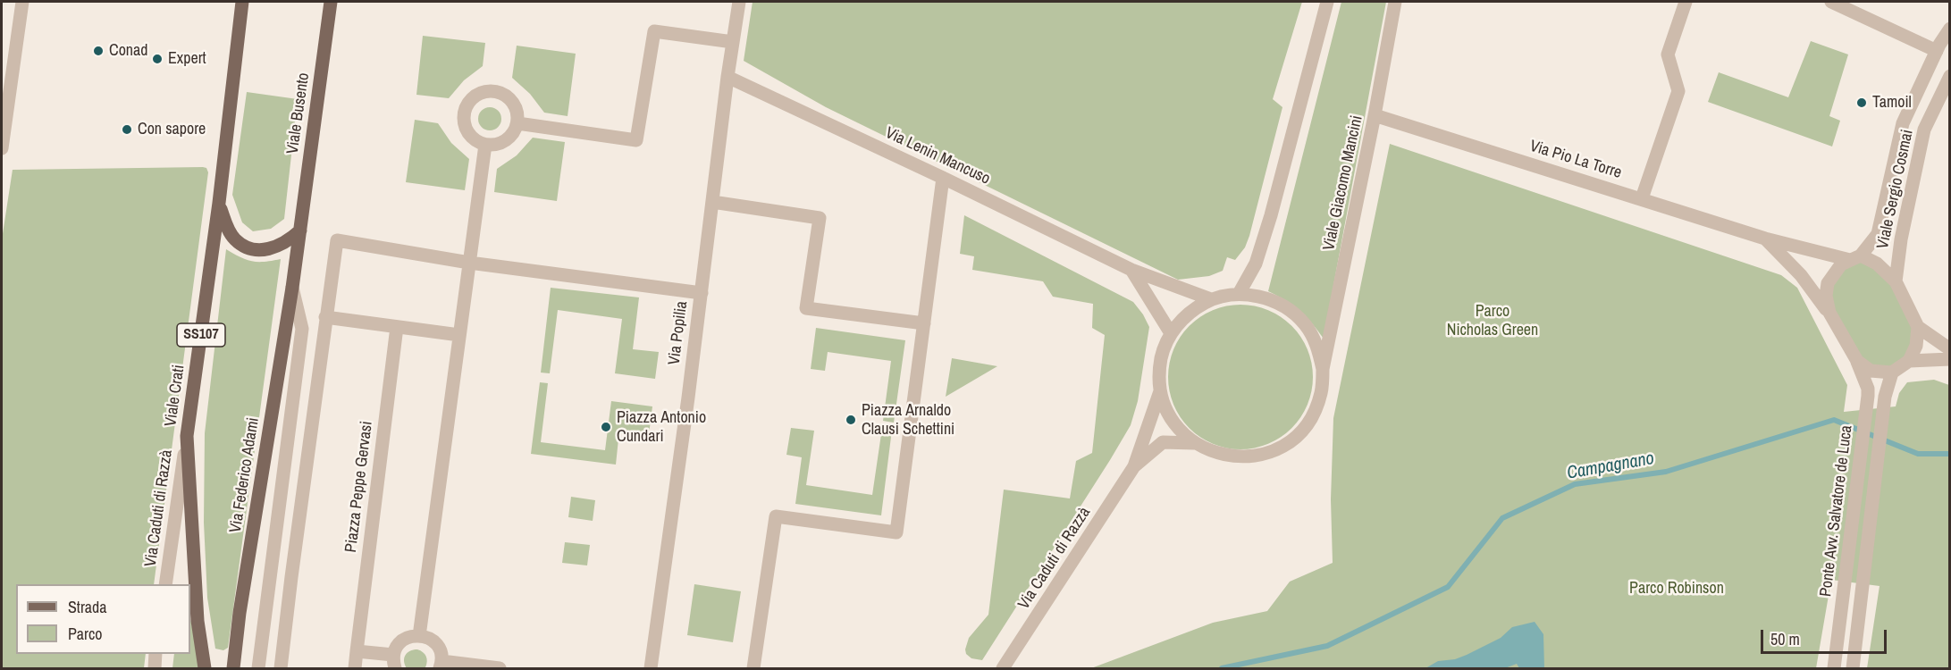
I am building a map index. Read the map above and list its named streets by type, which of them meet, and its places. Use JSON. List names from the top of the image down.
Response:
{
  "streets": {
    "main road": [
      "Viale Busento",
      "SS107",
      "Viale Crati",
      "Via Federico Adami"
    ],
    "street": [
      "Via Lenin Mancuso",
      "Via Pio La Torre",
      "Viale Giacomo Mancini",
      "Viale Sergio Cosmai",
      "Via Popilia",
      "Piazza Peppe Gervasi",
      "Via Caduti di Razzà",
      "Ponte Avv. Salvatore de Luca"
    ]
  },
  "crossings": [
    ["Viale Busento", "Via Federico Adami"],
    ["Via Lenin Mancuso", "Viale Giacomo Mancini"],
    ["Via Lenin Mancuso", "Via Popilia"],
    ["Via Lenin Mancuso", "Via Caduti di Razzà"],
    ["Via Pio La Torre", "Viale Giacomo Mancini"],
    ["Via Pio La Torre", "Viale Sergio Cosmai"],
    ["Via Pio La Torre", "Ponte Avv. Salvatore de Luca"],
    ["Viale Giacomo Mancini", "Via Caduti di Razzà"],
    ["Viale Sergio Cosmai", "Ponte Avv. Salvatore de Luca"],
    ["Viale Crati", "Via Caduti di Razzà"]
  ],
  "water": ["Campagnano"],
  "parks": ["Parco Nicholas Green", "Parco Robinson"],
  "places": [
    "Conad",
    "Expert",
    "Tamoil",
    "Con sapore",
    "Piazza Arnaldo Clausi Schettini",
    "Piazza Antonio Cundari"
  ],
  "legend": ["Strada", "Parco"],
  "scale_bar": "50 m"
}
